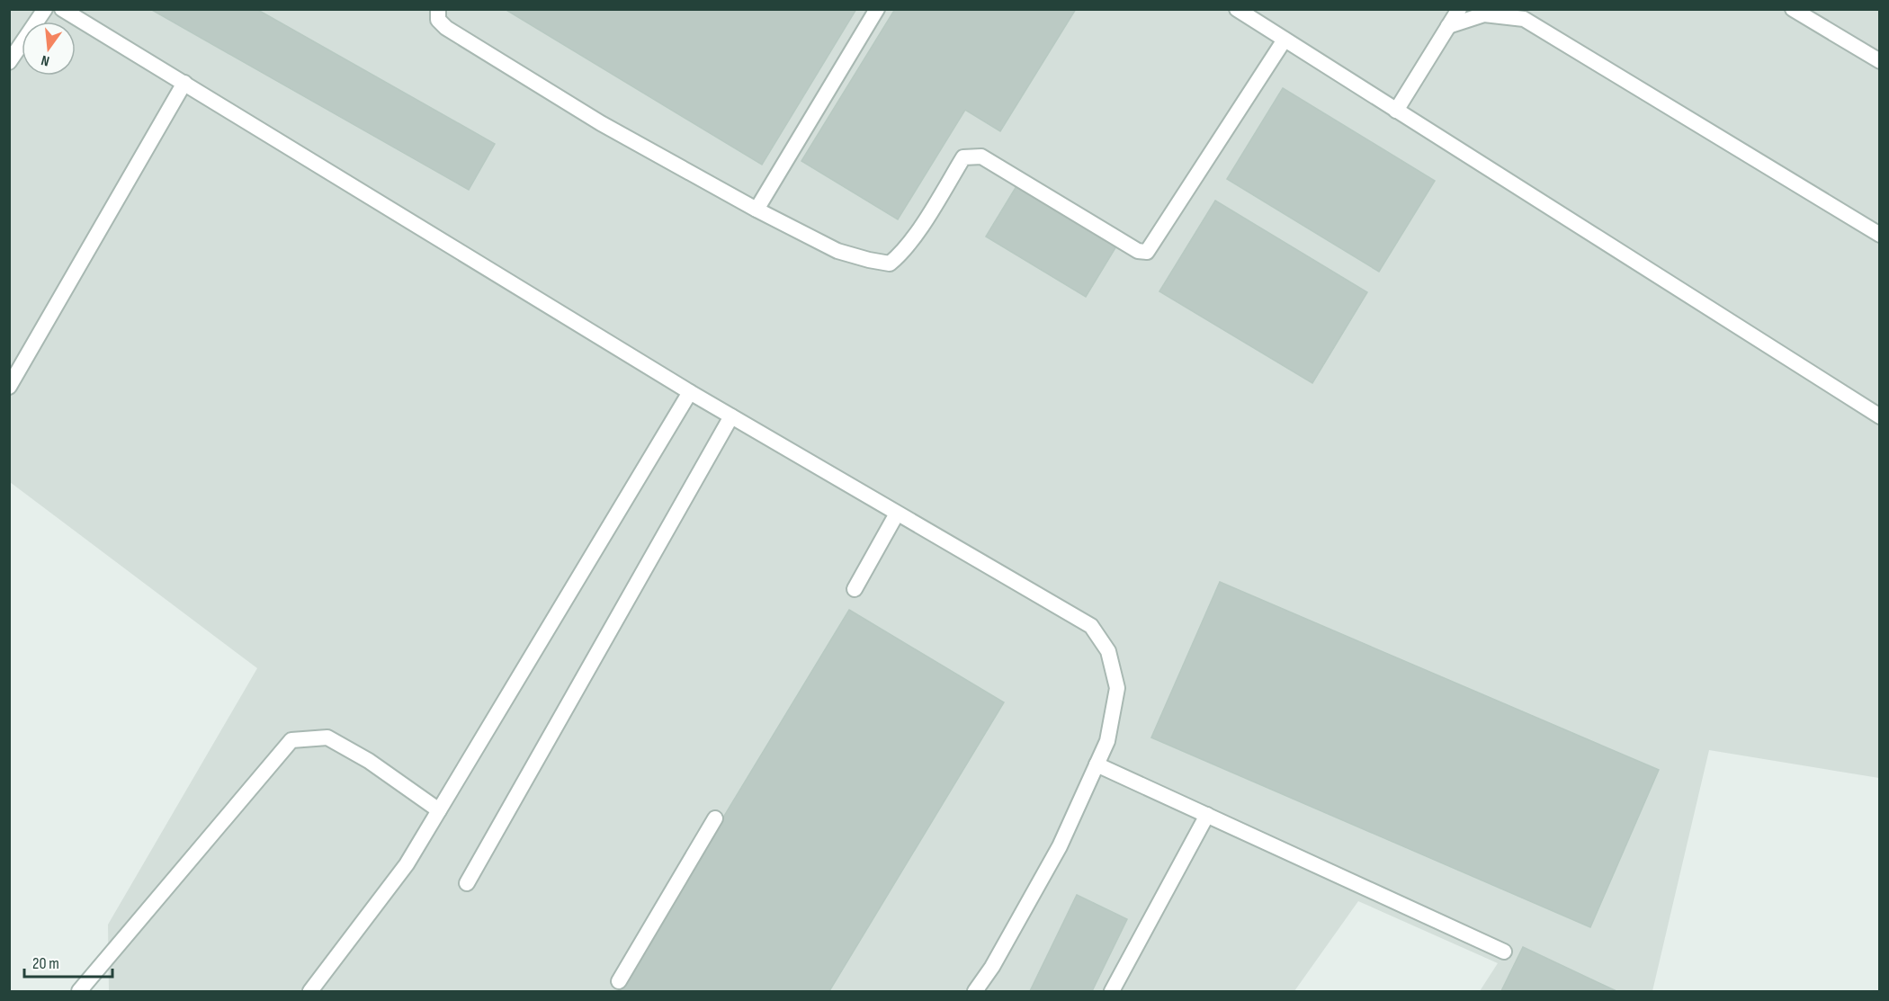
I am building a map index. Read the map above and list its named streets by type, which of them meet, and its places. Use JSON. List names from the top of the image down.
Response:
{
  "scale_bar": "20 m",
  "north": "bottom"
}
